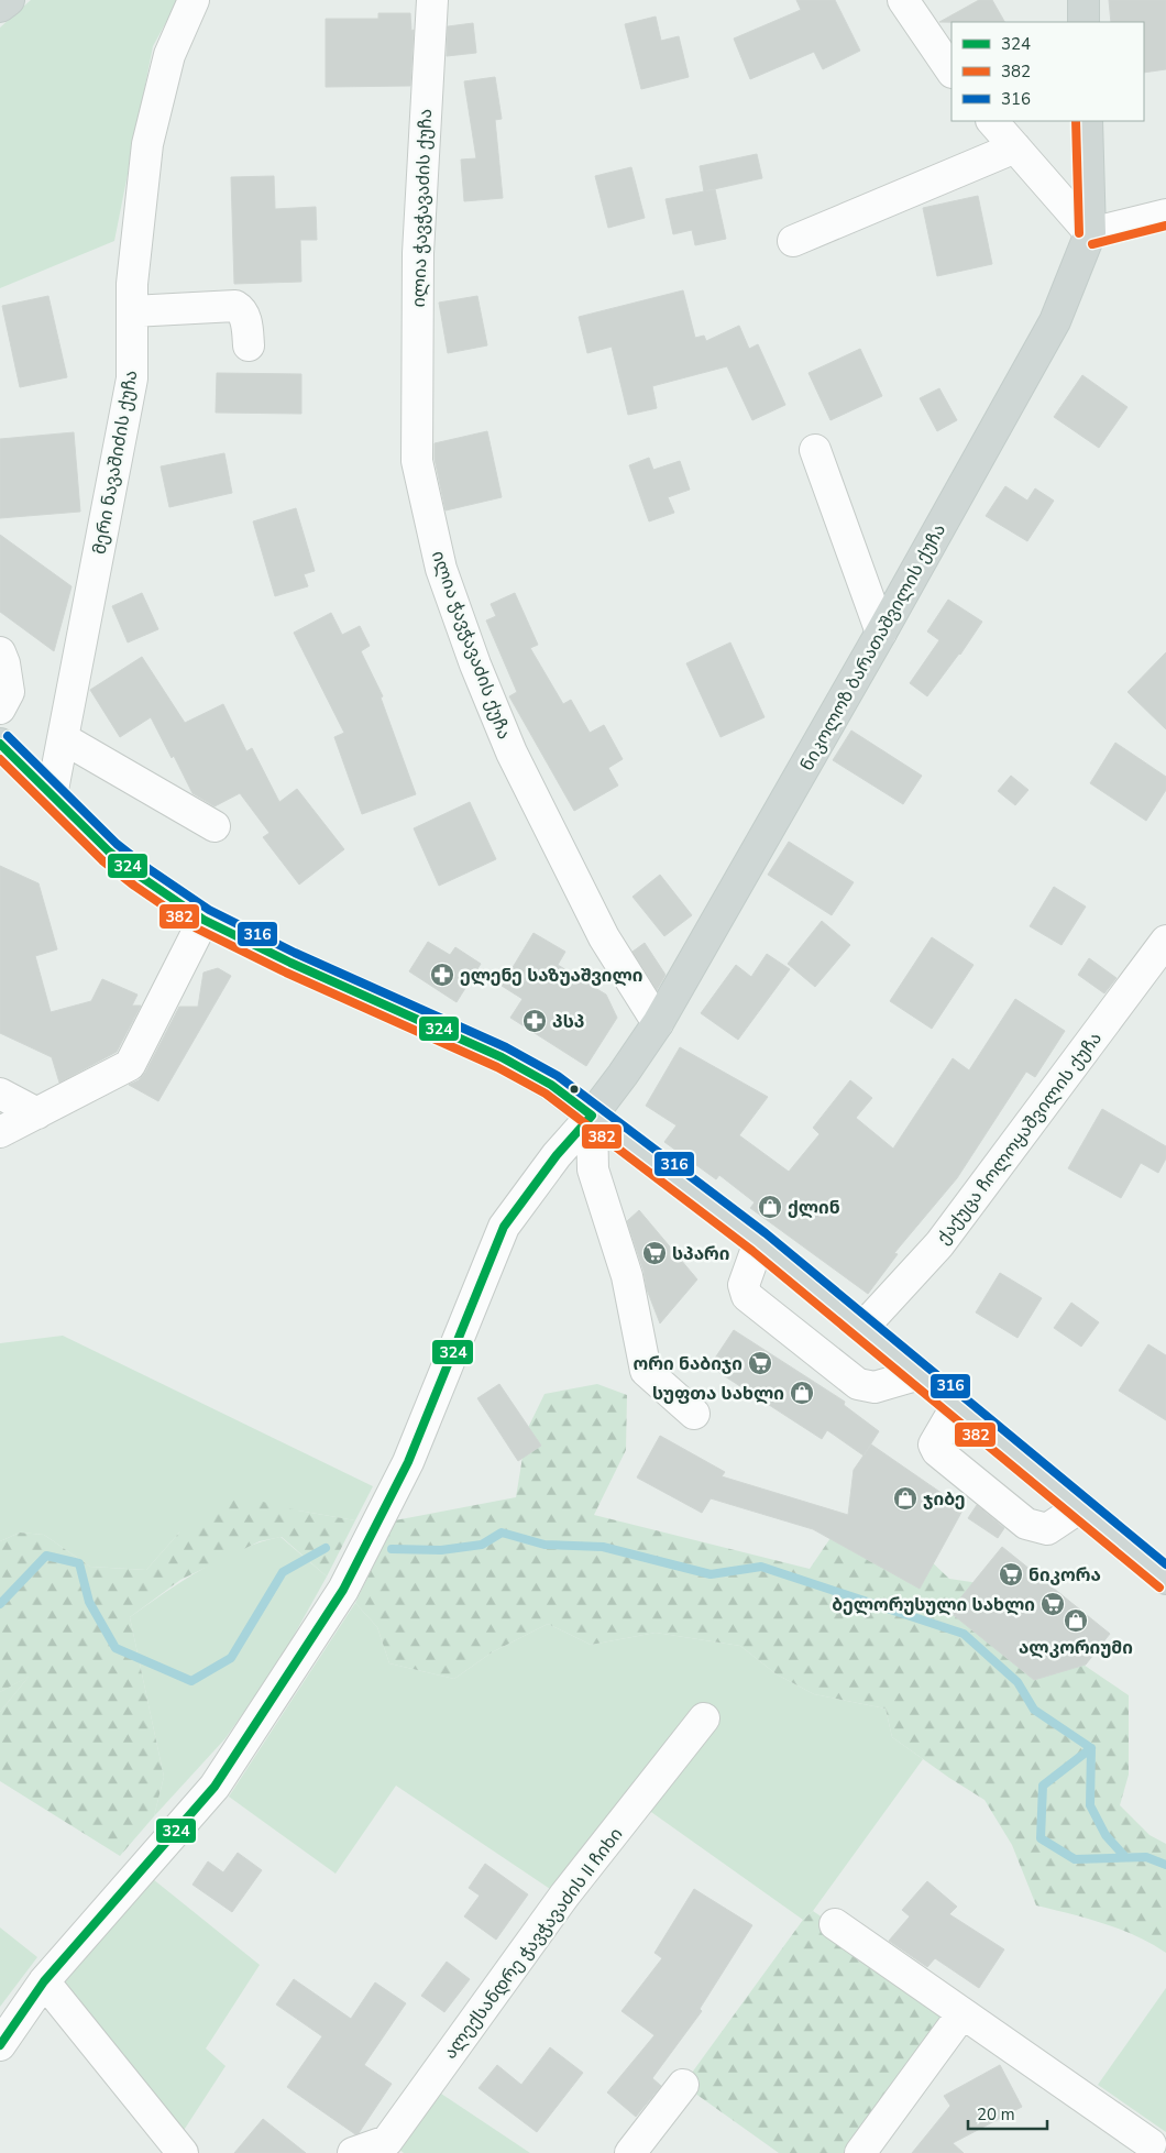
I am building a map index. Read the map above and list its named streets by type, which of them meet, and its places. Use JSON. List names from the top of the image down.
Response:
{
  "streets": {
    "main road": ["ნიკოლოზ ბარათაშვილის ქუჩა"],
    "street": [
      "ილია ჭავჭავაძის ქუჩა",
      "მერი ნავაშიძის ქუჩა",
      "ქაქუცა ჩოლოყაშვილის ქუჩა",
      "ალექსანდრე ჭავჭავაძის II ჩიხი"
    ]
  },
  "crossings": [
    ["ილია ჭავჭავაძის ქუჩა", "ნიკოლოზ ბარათაშვილის ქუჩა"]
  ],
  "places": {
    "pharmacy": ["ელენე საზუაშვილი", "პსპ"],
    "shop": [
      "ქლინ",
      "სუფთა სახლი",
      "ჯიბე",
      "ალკორიუმი"
    ],
    "supermarket": [
      "სპარი",
      "ორი ნაბიჯი",
      "ნიკორა",
      "ბელორუსული სახლი"
    ]
  },
  "lines": ["transit line 382", "transit line 316", "transit line 324"],
  "legend": ["324", "382", "316"],
  "scale_bar": "20 m"
}
